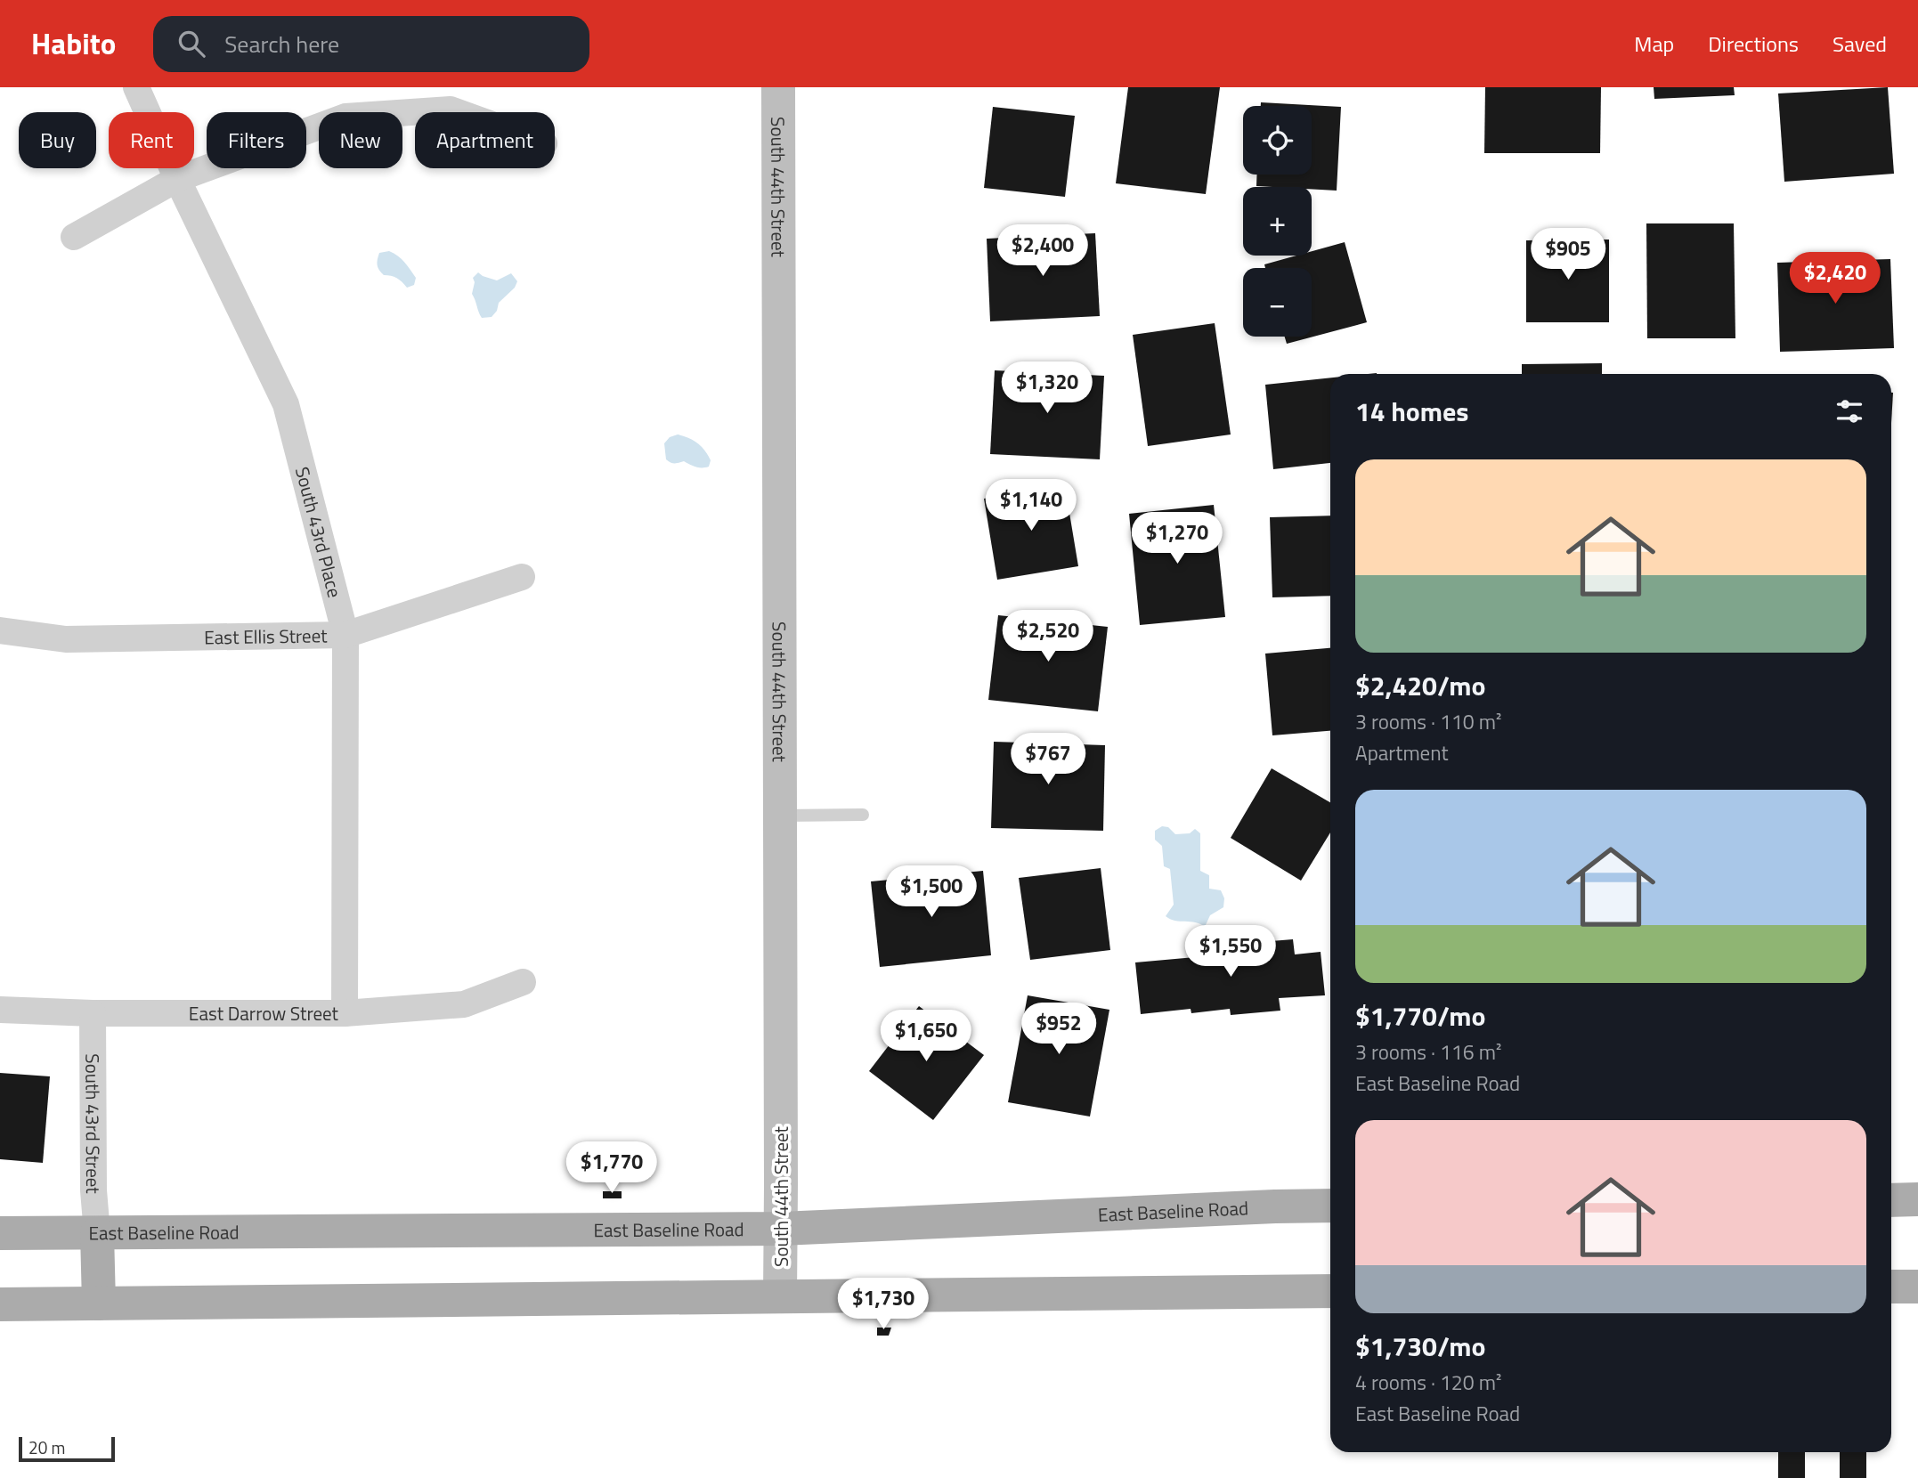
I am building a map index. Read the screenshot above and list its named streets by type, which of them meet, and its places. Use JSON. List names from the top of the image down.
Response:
{
  "streets": {
    "main road": ["East Baseline Road"],
    "street": [
      "South 44th Street",
      "South 43rd Place",
      "East Ellis Street",
      "East Darrow Street",
      "South 43rd Street"
    ]
  },
  "crossings": [
    ["South 44th Street", "East Baseline Road"],
    ["South 43rd Place", "East Ellis Street"],
    ["South 43rd Place", "East Darrow Street"],
    ["East Darrow Street", "South 43rd Street"],
    ["South 43rd Street", "East Baseline Road"]
  ],
  "scale_bar": "20 m",
  "page": {
    "header": "Habito",
    "search": "Search here",
    "nav": ["Map", "Directions", "Saved"],
    "map_buttons": ["+", "−"],
    "chip": [
      "Buy",
      "Rent",
      "Filters",
      "New",
      "Apartment"
    ],
    "price": [
      "$2,400",
      "$905",
      "$2,420",
      "$1,320",
      "$1,140",
      "$1,270",
      "$2,520",
      "$767",
      "$1,500",
      "$1,550",
      "$952",
      "$1,650",
      "$1,770",
      "$1,730"
    ],
    "heading": "14 homes",
    "list": [
      {
        "name": "$2,420/mo",
        "note": "3 rooms · 110 m² · Apartment"
      },
      {
        "name": "$1,770/mo",
        "note": "3 rooms · 116 m² · East Baseline Road"
      },
      {
        "name": "$1,730/mo",
        "note": "4 rooms · 120 m² · East Baseline Road"
      }
    ],
    "scale": "20 m"
  }
}
